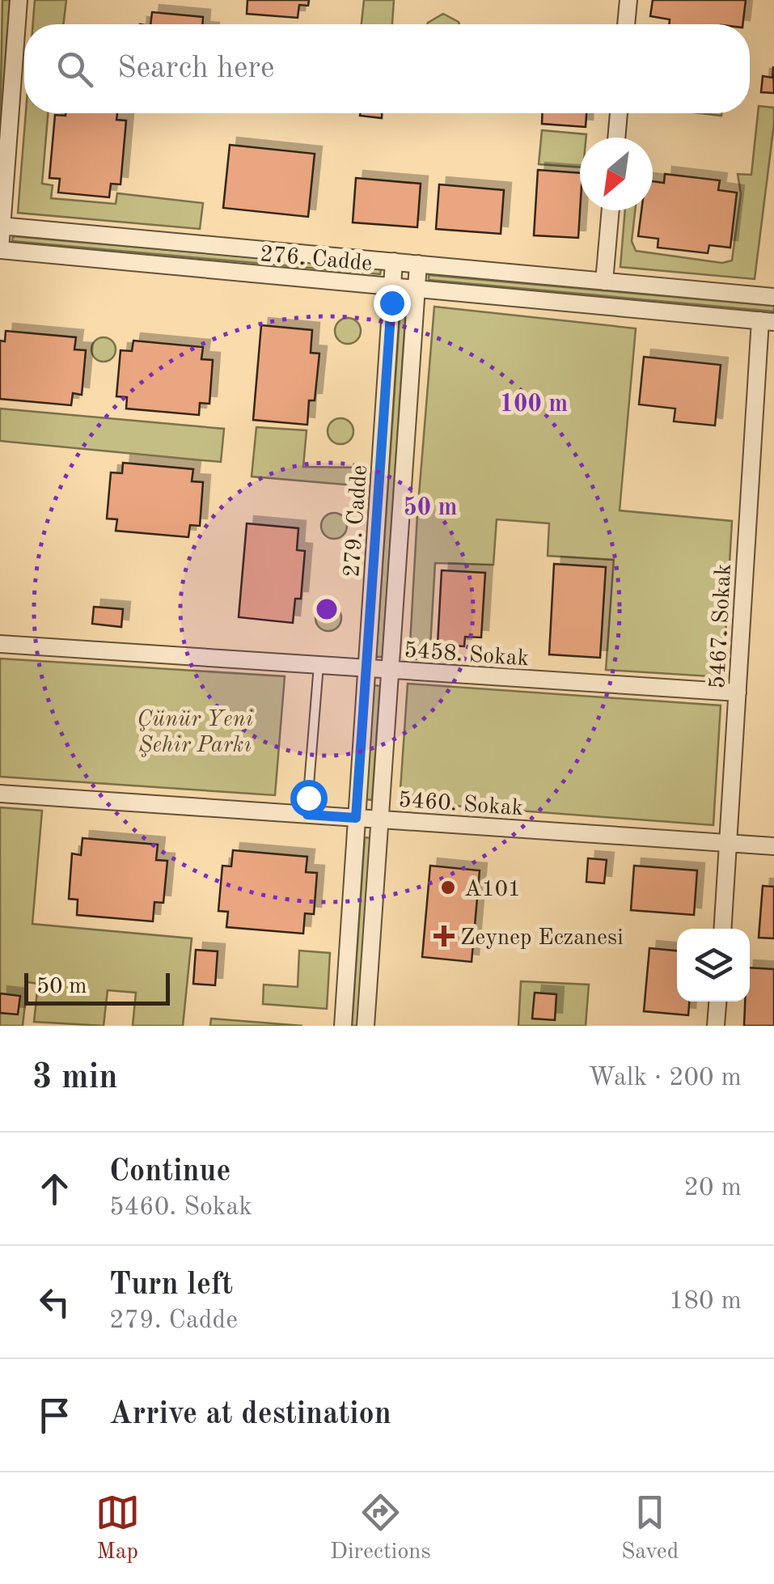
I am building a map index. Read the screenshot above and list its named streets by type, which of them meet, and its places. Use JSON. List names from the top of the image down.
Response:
{
  "streets": {
    "street": [
      "276. Cadde",
      "279. Cadde",
      "5467. Sokak",
      "5458. Sokak",
      "5460. Sokak"
    ]
  },
  "crossings": [
    ["276. Cadde", "279. Cadde"],
    ["276. Cadde", "5467. Sokak"],
    ["279. Cadde", "5458. Sokak"],
    ["279. Cadde", "5460. Sokak"],
    ["5467. Sokak", "5458. Sokak"],
    ["5467. Sokak", "5460. Sokak"]
  ],
  "parks": ["Çünür Yeni Şehir Parkı"],
  "places": {
    "other": ["A101"],
    "health": ["Zeynep Eczanesi"]
  },
  "scale_bar": "50 m",
  "north": "bottom left",
  "page": {
    "search": "Search here",
    "scale": "50 m",
    "heading": ["3 min", "Walk · 200 m"],
    "list": [
      ["Continue", "5460. Sokak", "20 m"],
      ["Turn left", "279. Cadde", "180 m"],
      "Arrive at destination"
    ],
    "nav": ["Map", "Directions", "Saved"]
  },
  "rings": ["100 m", "50 m"]
}
